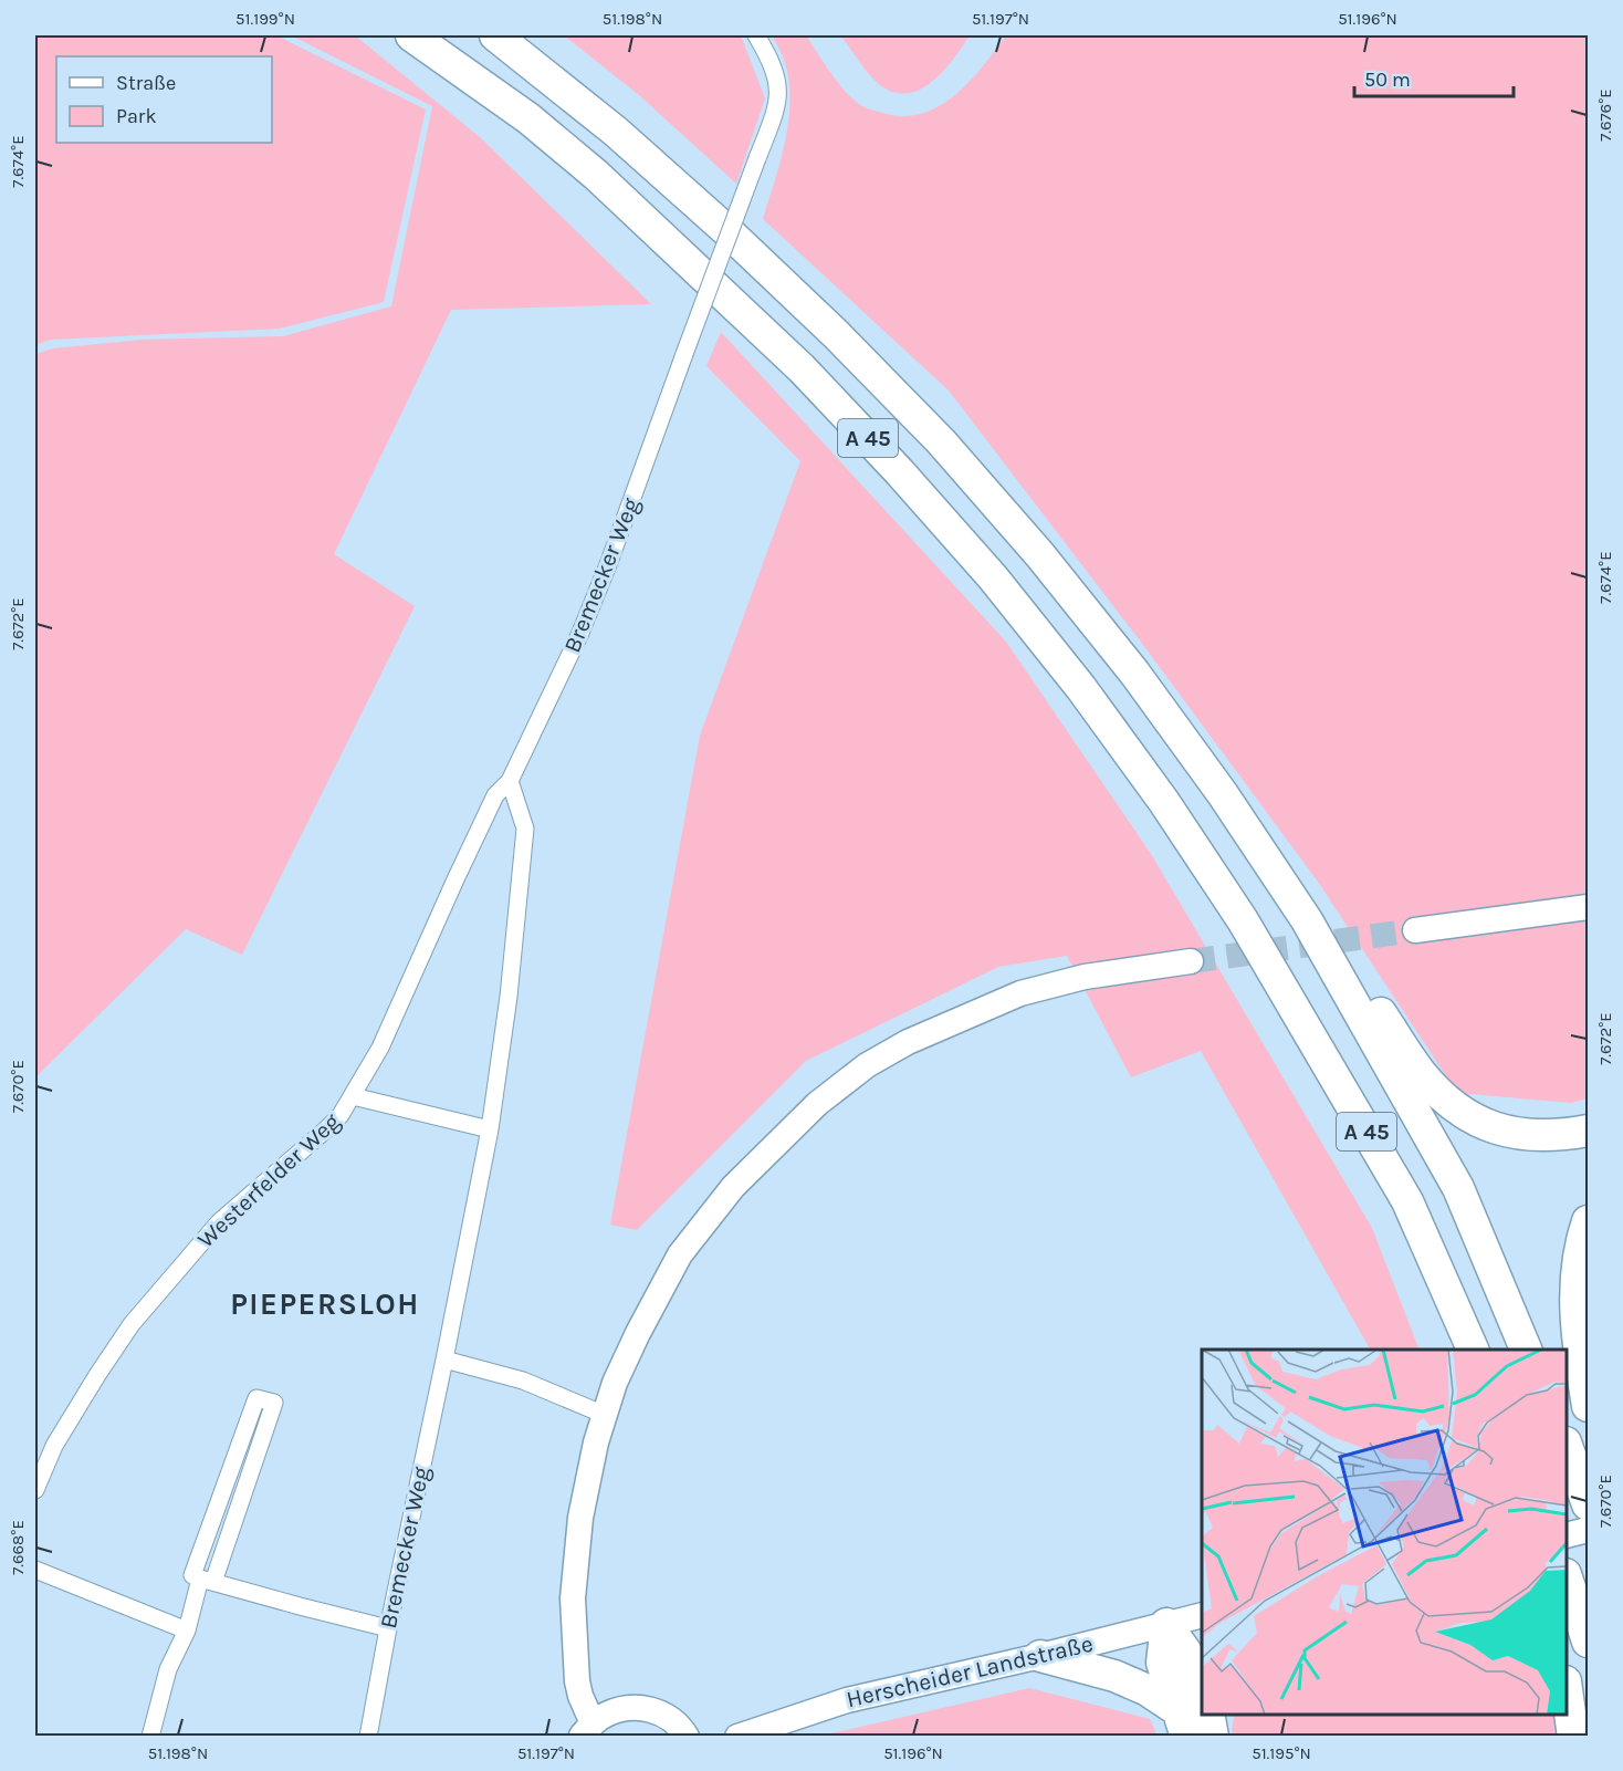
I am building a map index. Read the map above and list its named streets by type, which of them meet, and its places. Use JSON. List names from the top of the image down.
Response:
{
  "streets": {
    "highway": ["A 45"],
    "main road": ["Herscheider Landstraße"],
    "street": ["Bremecker Weg", "Westerfelder Weg"]
  },
  "crossings": [
    ["Bremecker Weg", "Westerfelder Weg"]
  ],
  "districts": ["PIEPERSLOH"],
  "legend": ["Straße", "Park"],
  "scale_bar": "50 m",
  "coordinates": [
    "51.199°N",
    "51.198°N",
    "51.197°N",
    "51.196°N",
    "7.676°E",
    "7.674°E",
    "7.672°E",
    "7.670°E",
    "7.668°E",
    "51.195°N"
  ]
}
